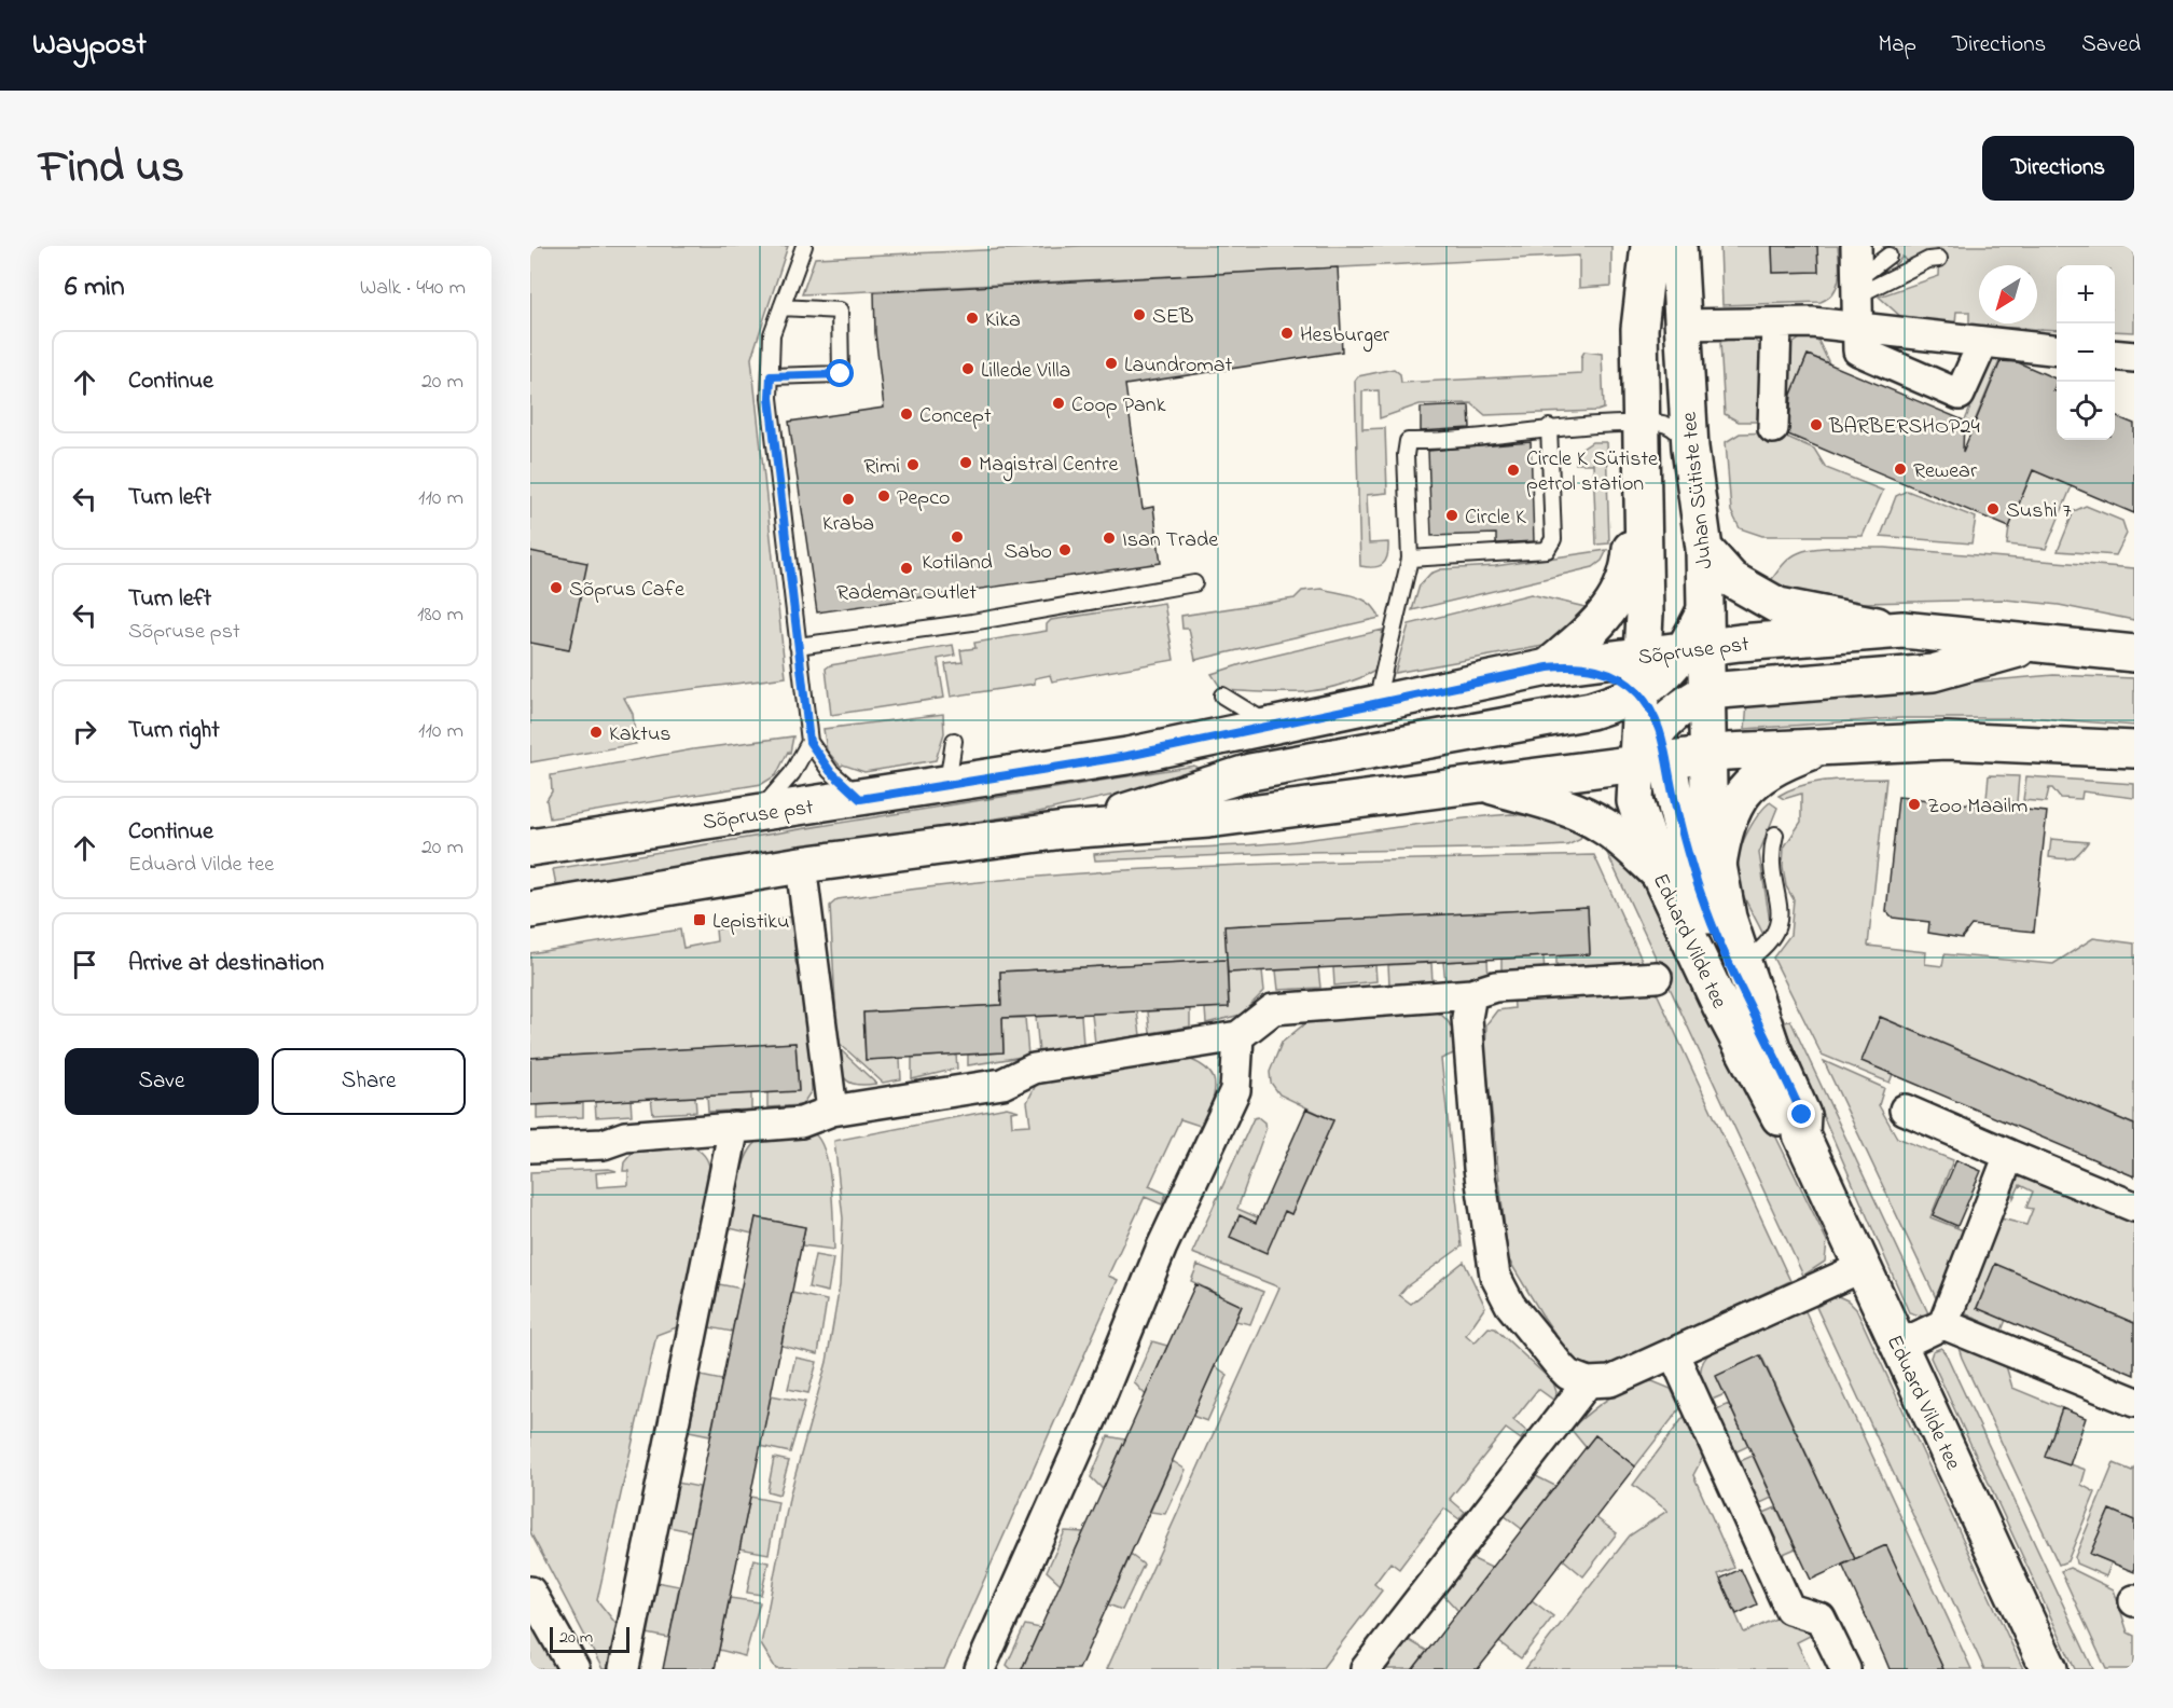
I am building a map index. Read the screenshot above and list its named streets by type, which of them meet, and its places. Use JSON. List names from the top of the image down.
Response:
{
  "streets": {
    "main road": ["Juhan Sütiste tee", "Sõpruse pst", "Eduard Vilde tee"]
  },
  "crossings": [
    ["Juhan Sütiste tee", "Sõpruse pst"]
  ],
  "places": {
    "other": [
      "SEB",
      "Kika",
      "Hesburger",
      "Laundromat",
      "Lillede Villa",
      "Coop Pank",
      "Concept",
      "BARBERSHOP24",
      "Magistral Centre",
      "Rimi",
      "Rewear",
      "Circle K Sütiste petrol station",
      "Pepco",
      "Kraba",
      "Sushi 7",
      "Circle K",
      "Kotiland",
      "Isan Trade",
      "Sabo",
      "Rademar Outlet",
      "Sõprus Cafe",
      "Kaktus",
      "Zoo Maailm"
    ],
    "transit": ["Lepistiku"]
  },
  "scale_bar": "20 m",
  "north": "bottom left",
  "page": {
    "header": "Waypost",
    "nav": ["Map", "Directions", "Saved"],
    "title": "Find us",
    "buttons": [
      "Directions",
      ["Save", "Share"]
    ],
    "heading": ["6 min", "Walk · 440 m"],
    "map_buttons": ["+", "−"],
    "list": [
      ["Continue", "20 m"],
      ["Turn left", "110 m"],
      ["Turn left", "Sõpruse pst", "180 m"],
      ["Turn right", "110 m"],
      ["Continue", "Eduard Vilde tee", "20 m"],
      "Arrive at destination"
    ],
    "scale": "20 m"
  }
}
